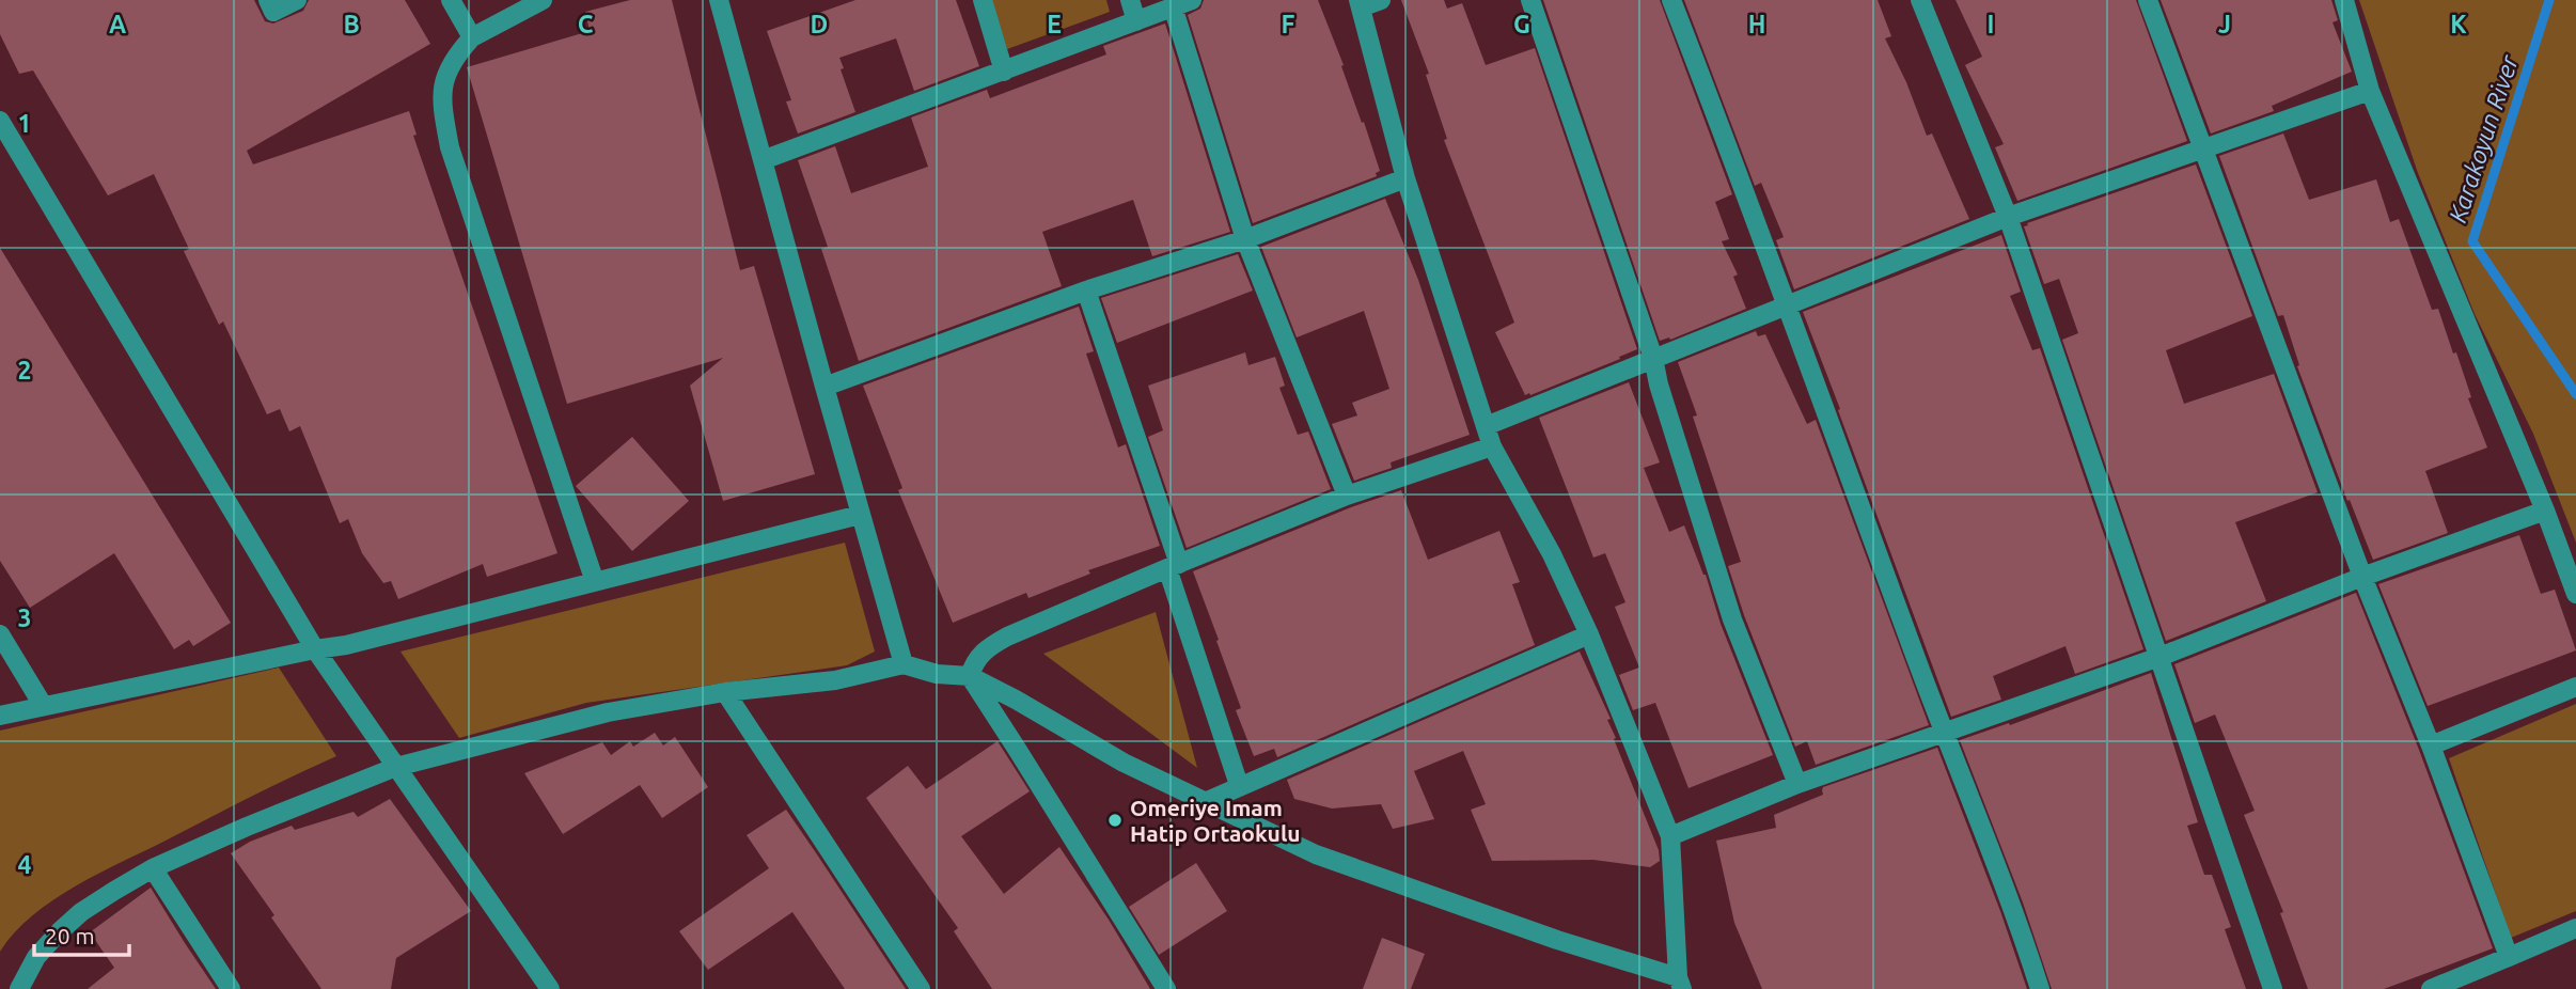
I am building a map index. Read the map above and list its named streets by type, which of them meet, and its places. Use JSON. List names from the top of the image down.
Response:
{
  "water": ["Karakoyun River"],
  "places": ["Omeriye Imam Hatip Ortaokulu"],
  "scale_bar": "20 m",
  "grid": {
    "columns": [
      "A",
      "B",
      "C",
      "D",
      "E",
      "F",
      "G",
      "H",
      "I",
      "J",
      "K"
    ],
    "rows": [
      "1",
      "2",
      "3",
      "4"
    ]
  }
}
